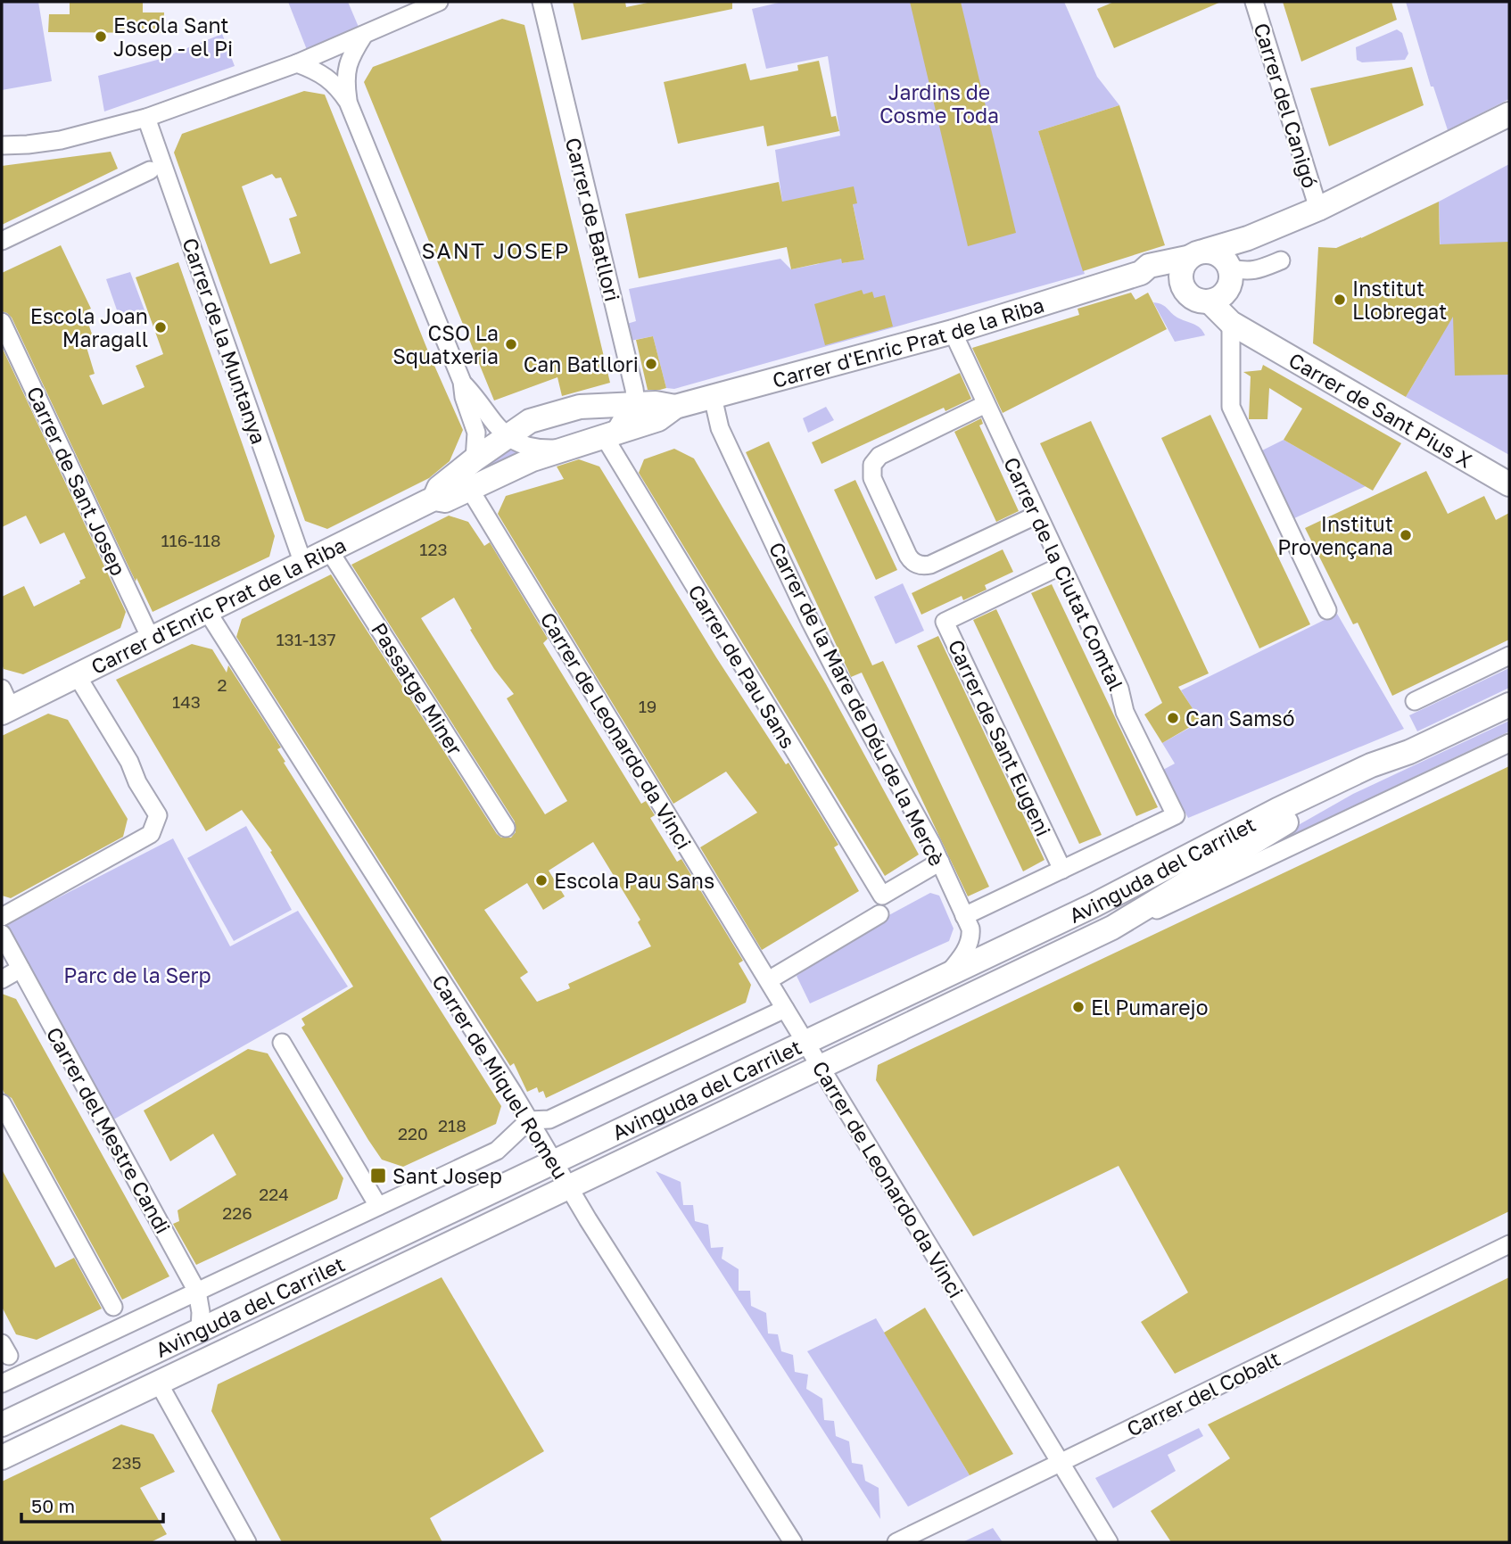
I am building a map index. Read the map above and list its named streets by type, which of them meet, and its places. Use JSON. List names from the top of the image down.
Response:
{
  "streets": {
    "main road": ["Carrer d'Enric Prat de la Riba", "Carrer de Sant Pius X", "Avinguda del Carrilet"],
    "street": [
      "Carrer del Canigó",
      "Carrer de Batllori",
      "Carrer de la Muntanya",
      "Carrer de Sant Josep",
      "Carrer de la Ciutat Comtal",
      "Carrer de Pau Sans",
      "Passatge Miner",
      "Carrer de la Mare de Déu de la Mercè",
      "Carrer de Leonardo da Vinci",
      "Carrer de Sant Eugeni",
      "Carrer de Miquel Romeu",
      "Carrer del Mestre Candi",
      "Carrer del Cobalt"
    ]
  },
  "crossings": [
    ["Carrer del Canigó", "Carrer d'Enric Prat de la Riba"],
    ["Carrer de Batllori", "Carrer d'Enric Prat de la Riba"],
    ["Carrer de Batllori", "Carrer de Pau Sans"],
    ["Carrer de la Muntanya", "Carrer d'Enric Prat de la Riba"],
    ["Carrer d'Enric Prat de la Riba", "Carrer de Sant Pius X"],
    ["Carrer d'Enric Prat de la Riba", "Carrer de Sant Josep"],
    ["Carrer d'Enric Prat de la Riba", "Carrer de la Ciutat Comtal"],
    ["Carrer d'Enric Prat de la Riba", "Carrer de Pau Sans"],
    ["Carrer d'Enric Prat de la Riba", "Passatge Miner"],
    ["Carrer d'Enric Prat de la Riba", "Carrer de la Mare de Déu de la Mercè"],
    ["Carrer d'Enric Prat de la Riba", "Carrer de Leonardo da Vinci"],
    ["Carrer d'Enric Prat de la Riba", "Carrer de Miquel Romeu"],
    ["Carrer de la Ciutat Comtal", "Carrer de Sant Eugeni"],
    ["Carrer de la Ciutat Comtal", "Avinguda del Carrilet"],
    ["Carrer de Pau Sans", "Carrer de la Mare de Déu de la Mercè"],
    ["Carrer de la Mare de Déu de la Mercè", "Avinguda del Carrilet"],
    ["Carrer de Leonardo da Vinci", "Avinguda del Carrilet"],
    ["Carrer de Leonardo da Vinci", "Carrer del Cobalt"],
    ["Carrer de Sant Eugeni", "Avinguda del Carrilet"],
    ["Avinguda del Carrilet", "Carrer de Miquel Romeu"],
    ["Avinguda del Carrilet", "Carrer del Mestre Candi"]
  ],
  "districts": ["SANT JOSEP"],
  "parks": ["Jardins de Cosme Toda", "Parc de la Serp"],
  "places": {
    "other": [
      "Escola Sant Josep - el Pi",
      "Institut Llobregat",
      "Escola Joan Maragall",
      "CSO La Squatxeria",
      "Can Batllori",
      "Institut Provençana",
      "Can Samsó",
      "Escola Pau Sans",
      "El Pumarejo"
    ],
    "transit": ["Sant Josep"]
  },
  "house_numbers": [
    "116-118",
    "123",
    "131-137",
    "2",
    "143",
    "19",
    "218",
    "220",
    "224",
    "226",
    "235"
  ],
  "scale_bar": "50 m"
}
